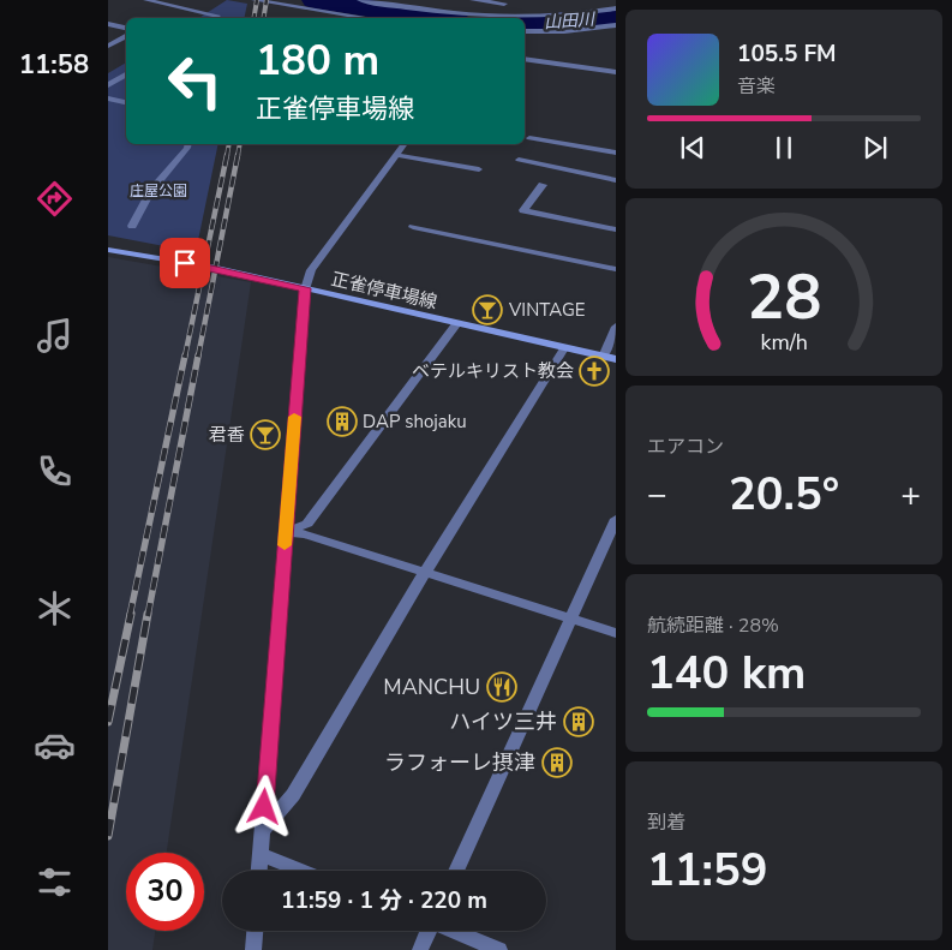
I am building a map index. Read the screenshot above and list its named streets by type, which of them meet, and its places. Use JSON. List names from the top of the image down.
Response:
{
  "streets": {
    "main road": ["正雀停車場線"]
  },
  "water": ["山田川"],
  "parks": ["庄屋公園"],
  "places": {
    "bar": ["VINTAGE", "君香"],
    "church": ["ベテルキリスト教会"],
    "building": ["DAP shojaku", "ハイツ三井", "ラフォーレ摂津"],
    "restaurant": ["MANCHU"]
  },
  "page": {
    "tabs": "11:58",
    "turn": ["180 m", "正雀停車場線"],
    "song": ["105.5 FM", "音楽"],
    "tile": [
      "エアコン",
      ["航続距離 · 28%", "140 km"],
      ["到着", "11:59"]
    ],
    "heat": ["−", "20.5°", "+"],
    "limit": "30",
    "trip": "11:59 · 1 分 · 220 m",
    "gauge": ["28", "km/h"]
  }
}
